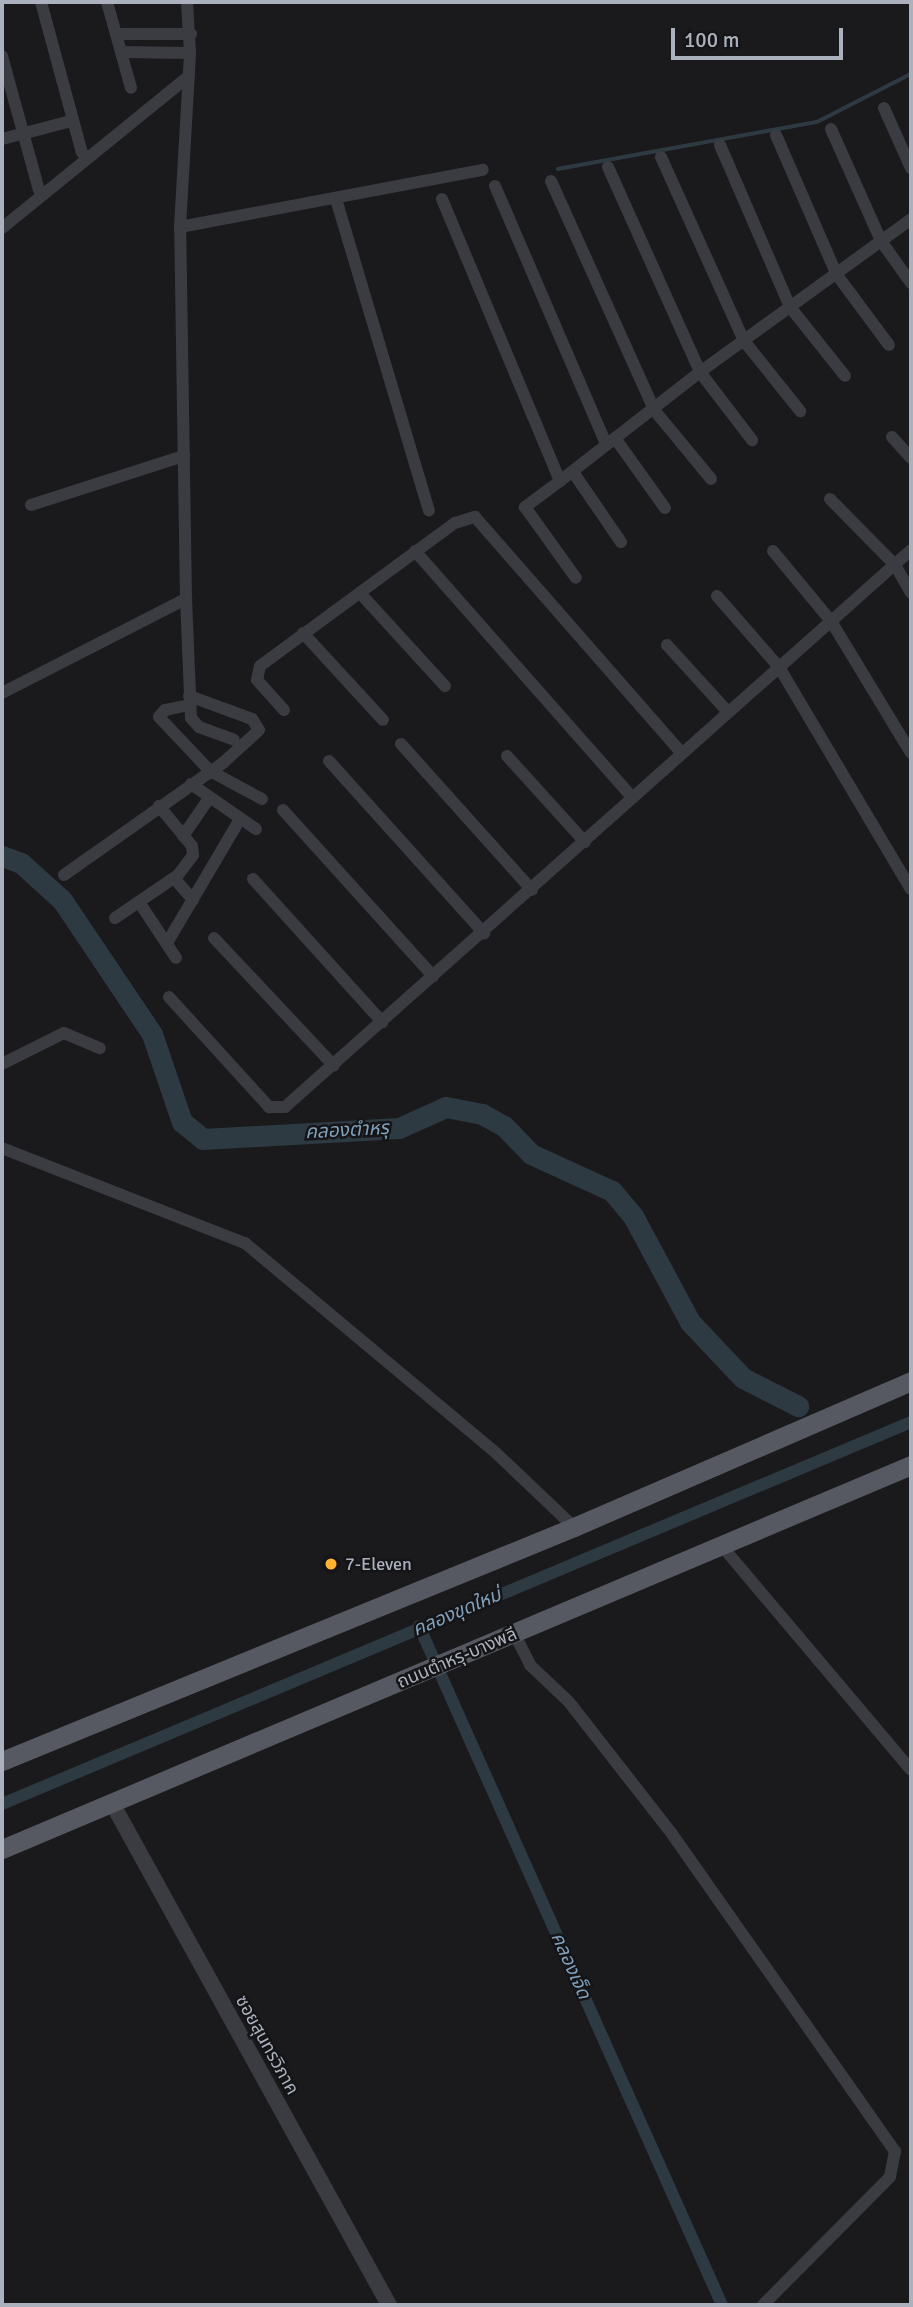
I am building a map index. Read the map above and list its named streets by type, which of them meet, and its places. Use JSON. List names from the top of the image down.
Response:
{
  "streets": {
    "main road": ["ถนนตำหรุ-บางพลี"],
    "street": ["ซอยสุนทรวิภาค"]
  },
  "crossings": [
    ["ถนนตำหรุ-บางพลี", "ซอยสุนทรวิภาค"]
  ],
  "water": ["คลองตำหรุ", "คลองขุดใหม่", "คลองเจ็ด"],
  "places": ["7-Eleven"],
  "scale_bar": "100 m"
}
